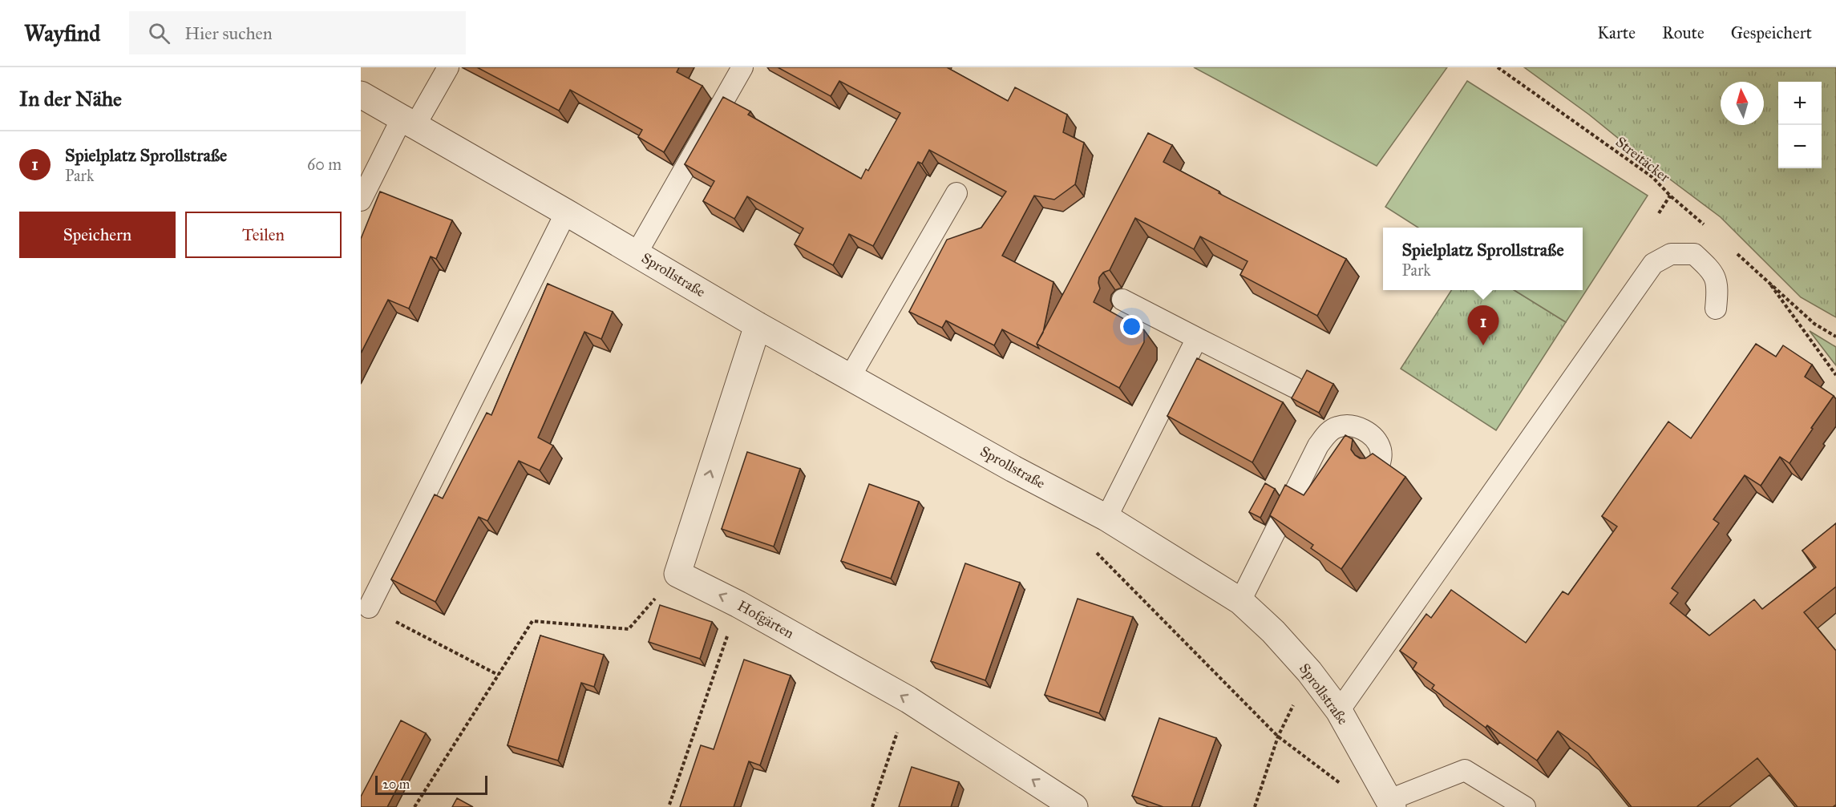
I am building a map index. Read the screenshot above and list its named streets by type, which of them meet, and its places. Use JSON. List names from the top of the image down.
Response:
{
  "streets": {
    "street": ["Sprollstraße", "Hofgärten"],
    "path": ["Streitäcker"]
  },
  "one_way": ["Hofgärten"],
  "scale_bar": "20 m",
  "north": "top",
  "page": {
    "header": "Wayfind",
    "search": "Hier suchen",
    "nav": ["Karte", "Route", "Gespeichert"],
    "heading": "In der Nähe",
    "map_buttons": ["+", "−"],
    "list": [
      {
        "mark": "1",
        "name": "Spielplatz Sprollstraße",
        "note": "Park",
        "value": "60 m"
      }
    ],
    "buttons": ["Speichern", "Teilen"],
    "popup": ["Spielplatz Sprollstraße", "Park"],
    "pins": "1",
    "scale": "20 m"
  }
}
